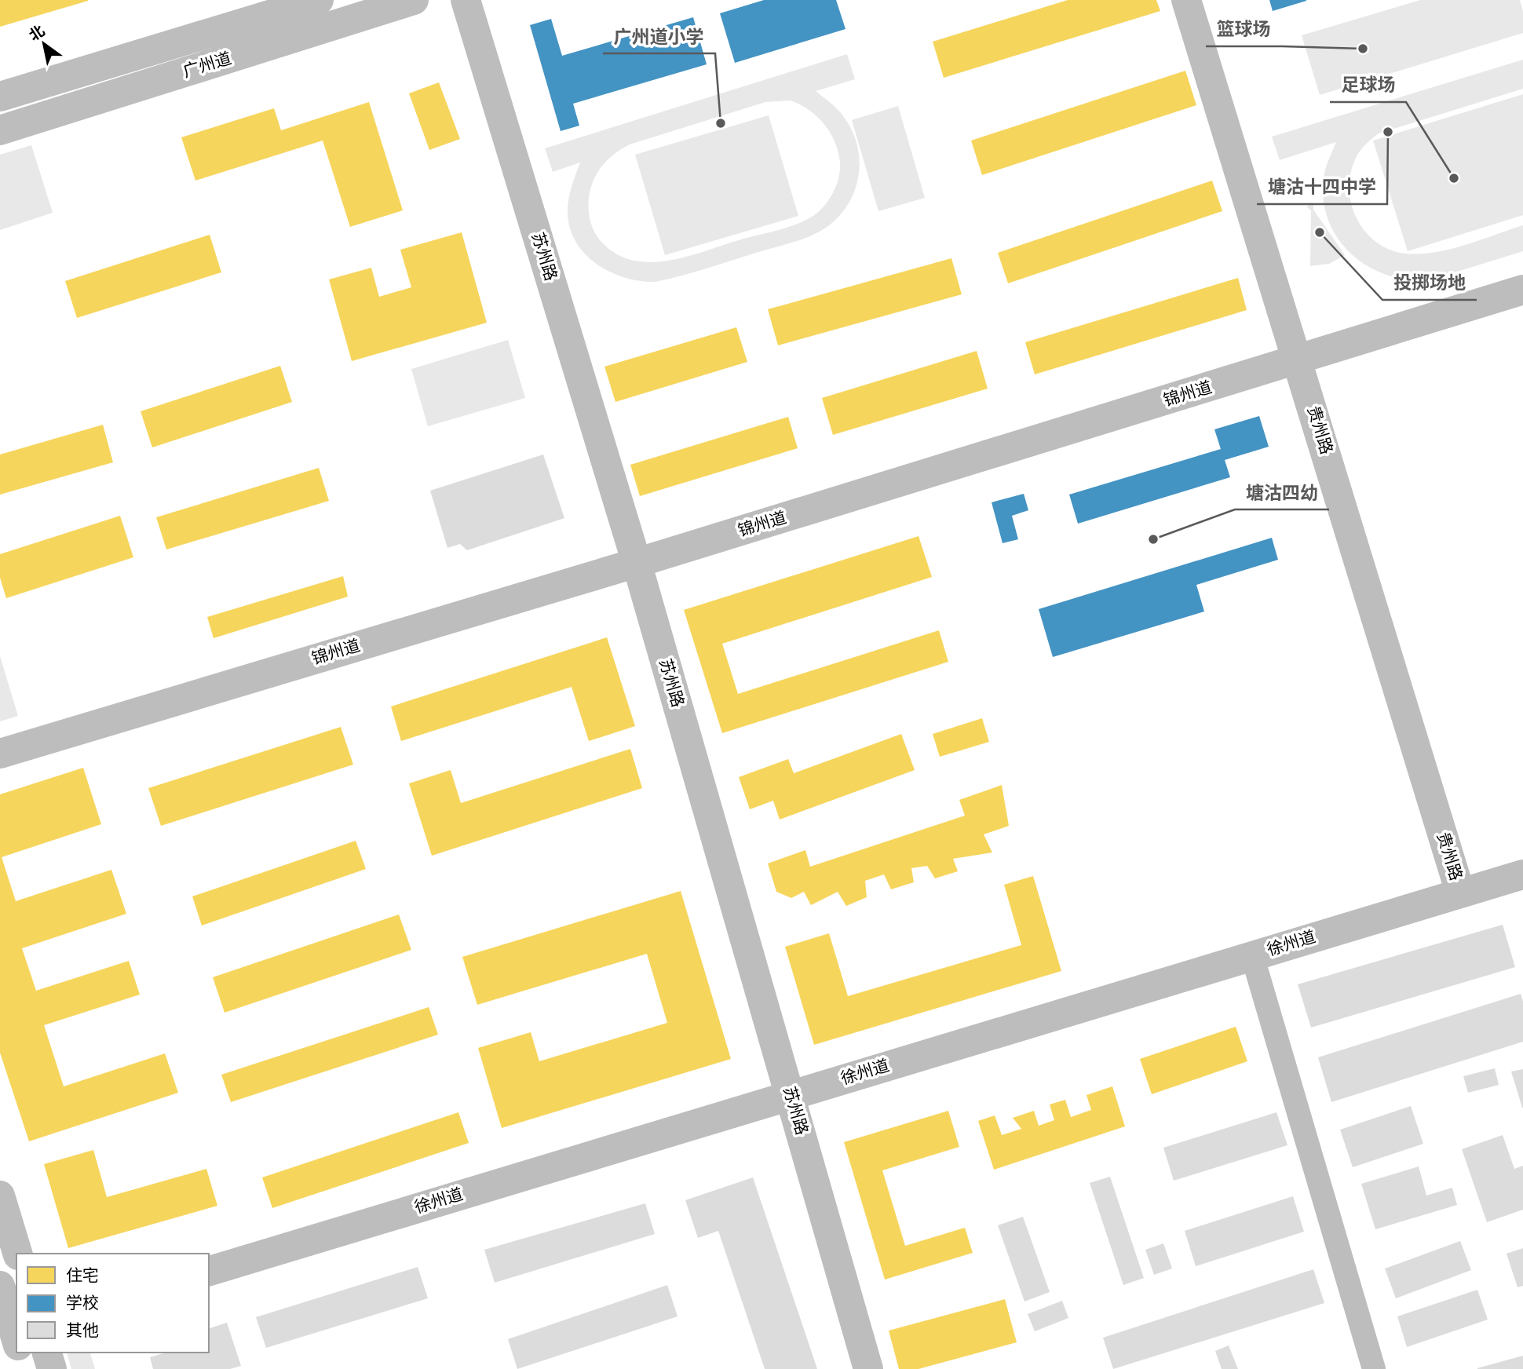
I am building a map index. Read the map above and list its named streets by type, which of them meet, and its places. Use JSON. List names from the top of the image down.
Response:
{
  "streets": {
    "street": [
      "广州道",
      "苏州路",
      "锦州道",
      "贵州路",
      "徐州道"
    ]
  },
  "crossings": [
    ["苏州路", "锦州道"],
    ["苏州路", "徐州道"],
    ["锦州道", "贵州路"],
    ["贵州路", "徐州道"]
  ],
  "places": [
    "篮球场",
    "广州道小学",
    "塘沽十四中学",
    "足球场",
    "投掷场地",
    "塘沽四幼"
  ],
  "legend": ["住宅", "学校", "其他"],
  "north": "top left"
}
